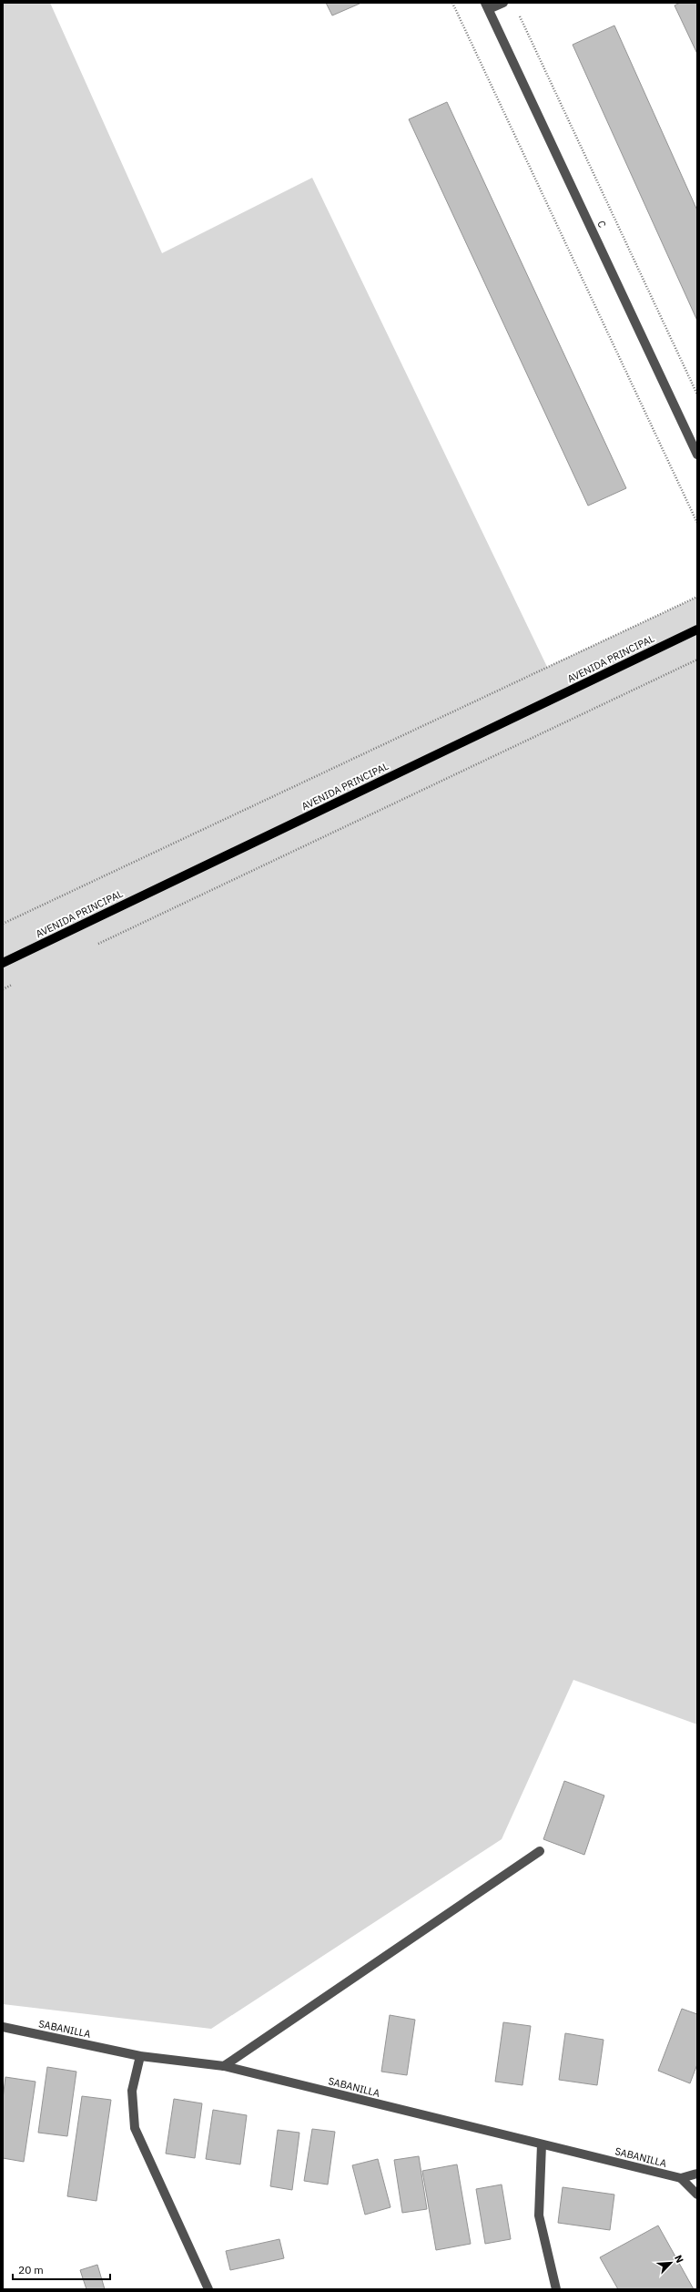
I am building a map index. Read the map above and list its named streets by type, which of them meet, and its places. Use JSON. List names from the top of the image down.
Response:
{
  "streets": {
    "main road": ["AVENIDA PRINCIPAL"],
    "street": ["C", "SABANILLA"]
  },
  "scale_bar": "20 m",
  "north": "top right"
}
